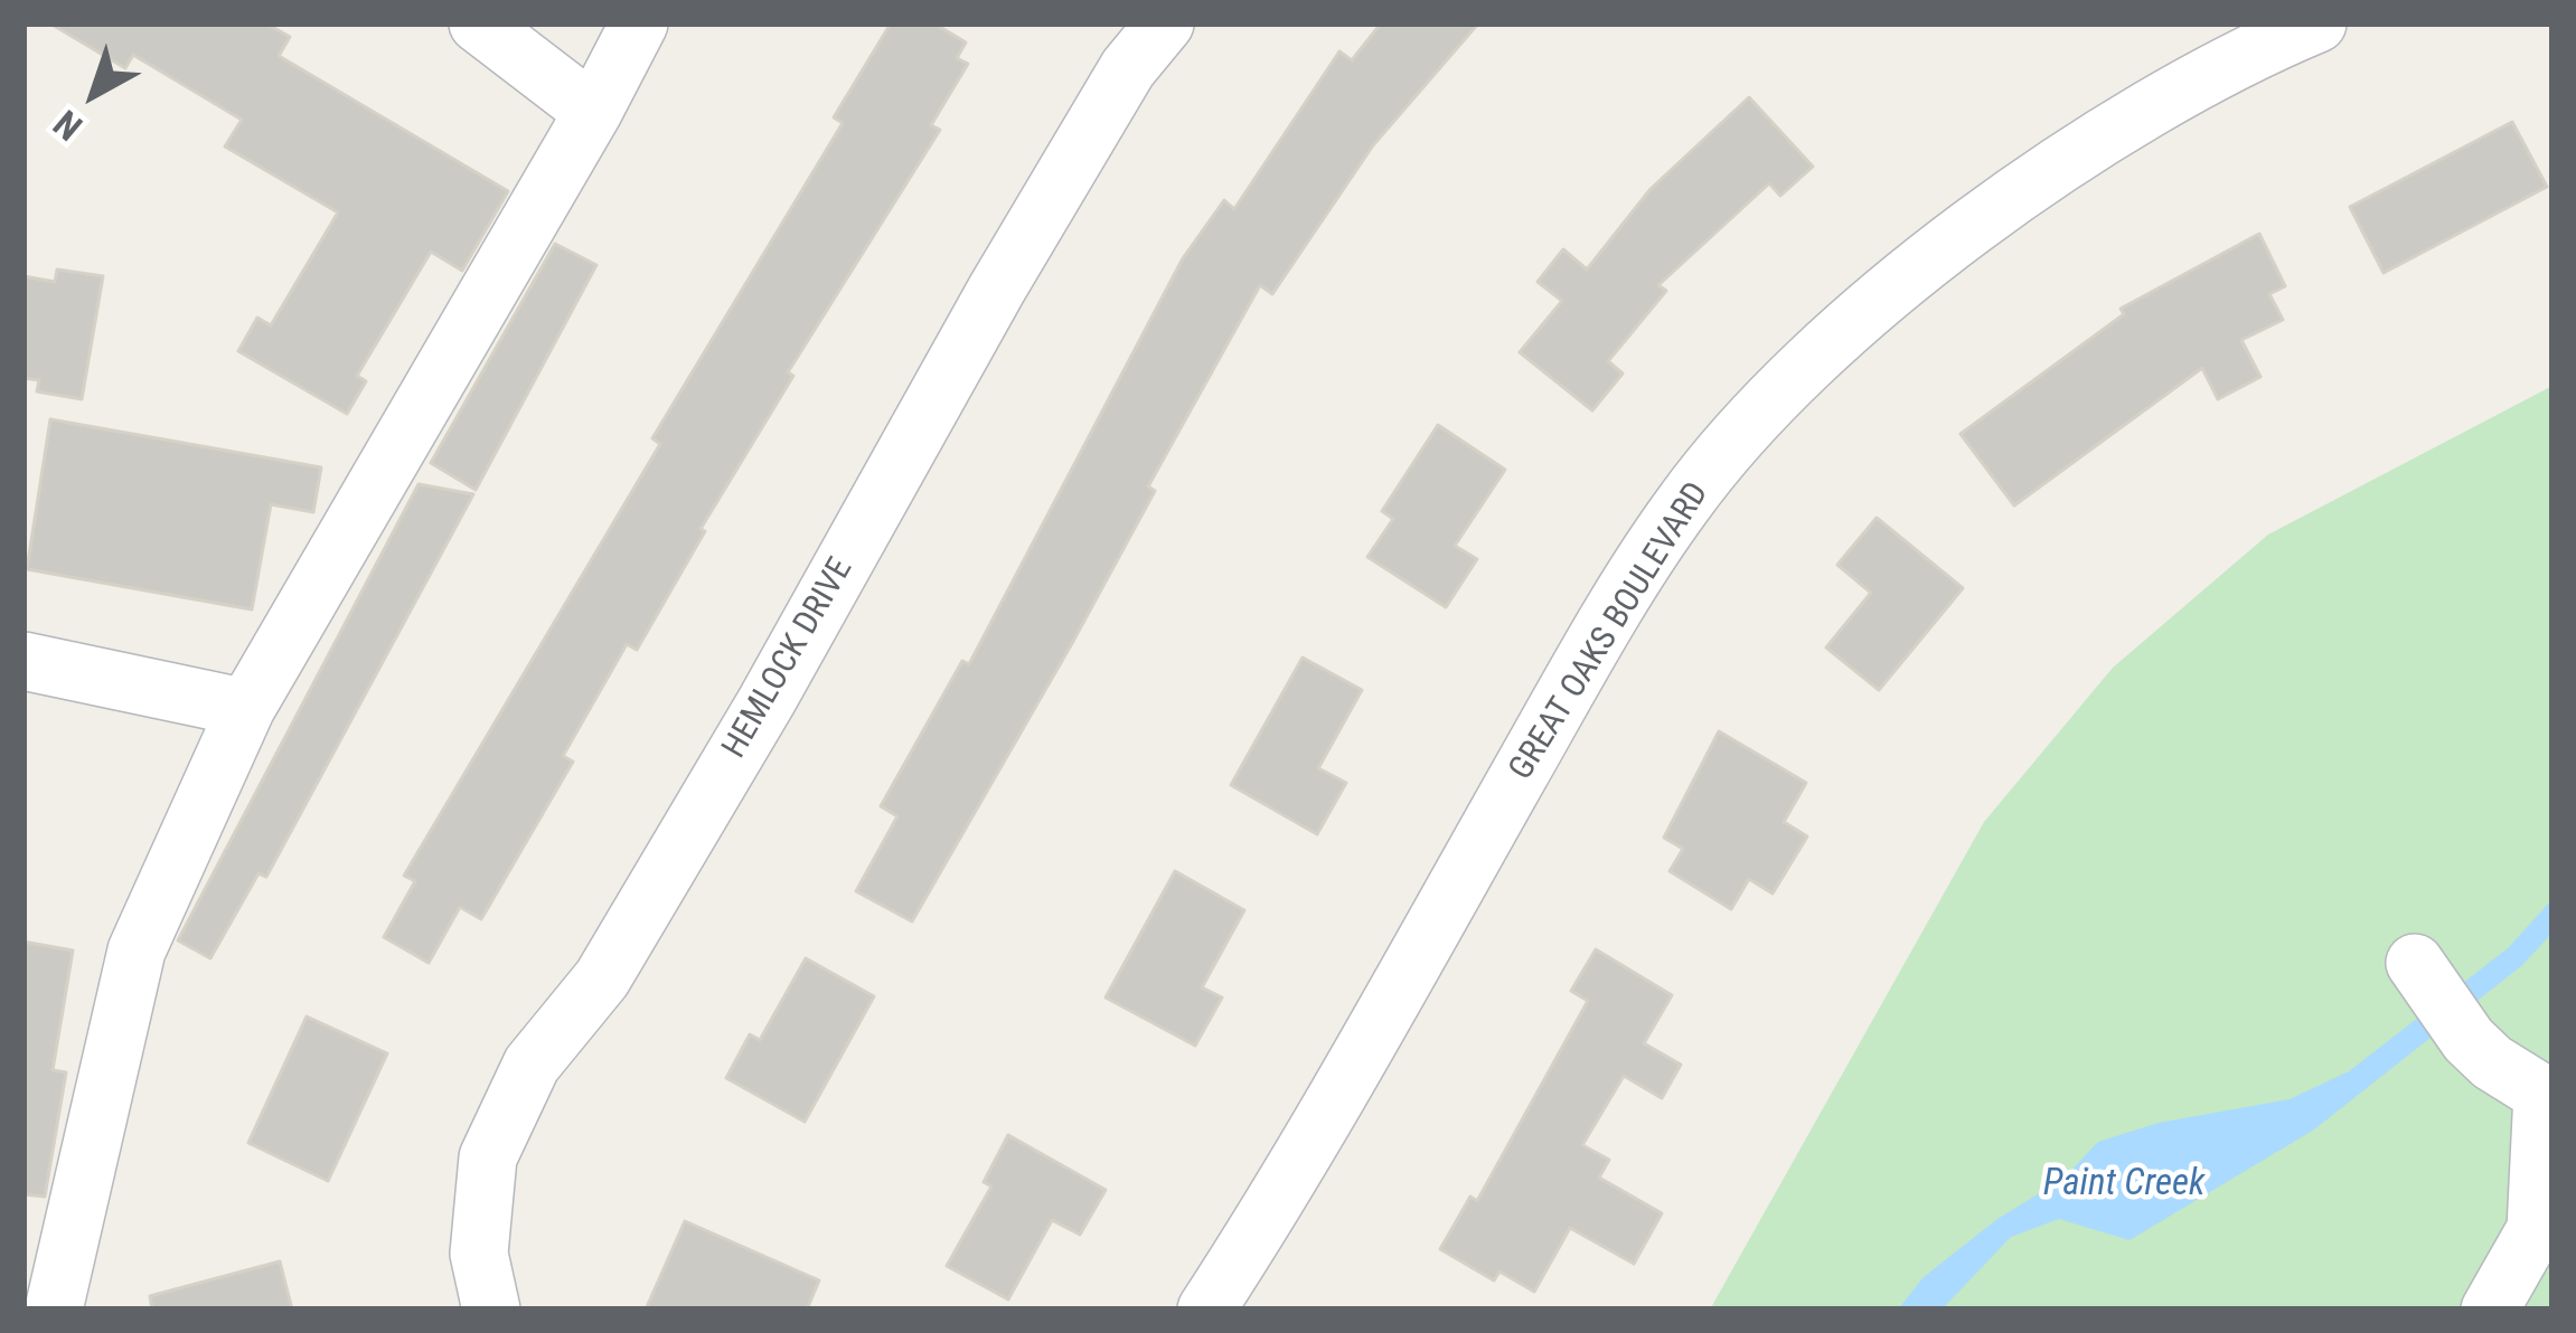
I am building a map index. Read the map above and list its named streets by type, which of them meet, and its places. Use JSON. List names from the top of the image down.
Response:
{
  "streets": {
    "street": ["GREAT OAKS BOULEVARD", "HEMLOCK DRIVE"]
  },
  "water": ["Paint Creek"],
  "north": "bottom left"
}
